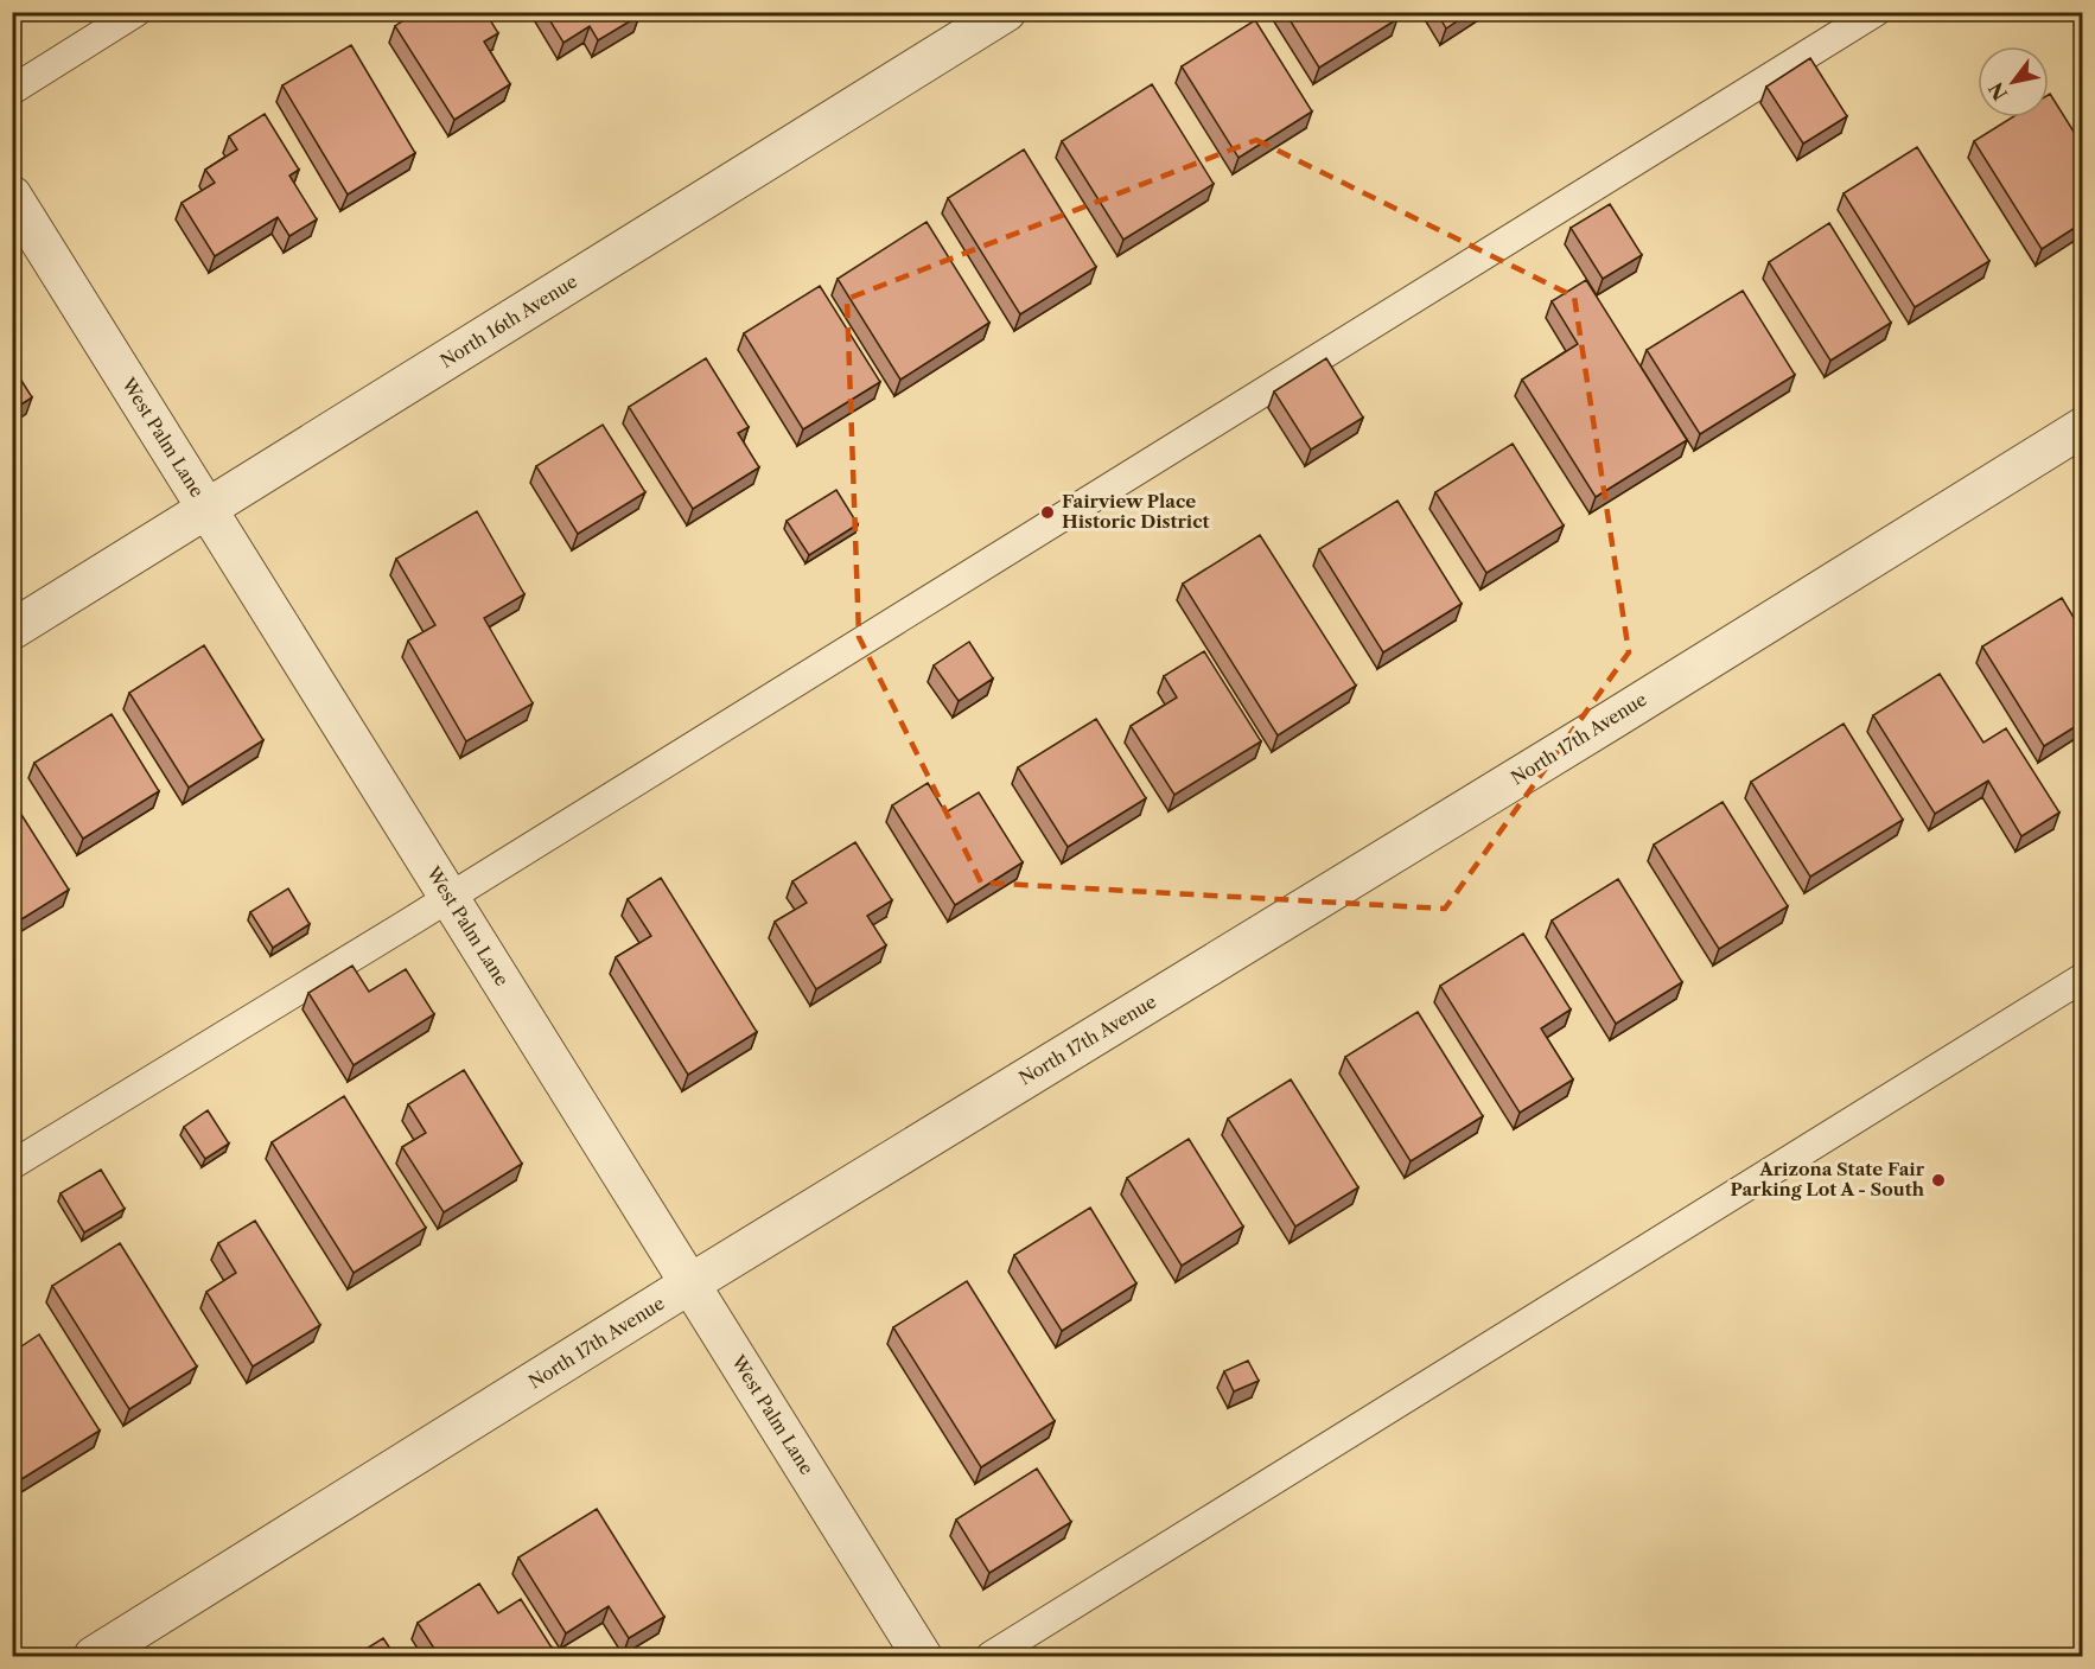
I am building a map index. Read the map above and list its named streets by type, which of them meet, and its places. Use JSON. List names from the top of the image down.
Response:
{
  "streets": {
    "street": ["North 16th Avenue", "West Palm Lane", "North 17th Avenue"]
  },
  "crossings": [
    ["North 16th Avenue", "West Palm Lane"],
    ["West Palm Lane", "North 17th Avenue"]
  ],
  "places": ["Fairview Place Historic District", "Arizona State Fair Parking Lot A - South"],
  "north": "bottom left"
}
